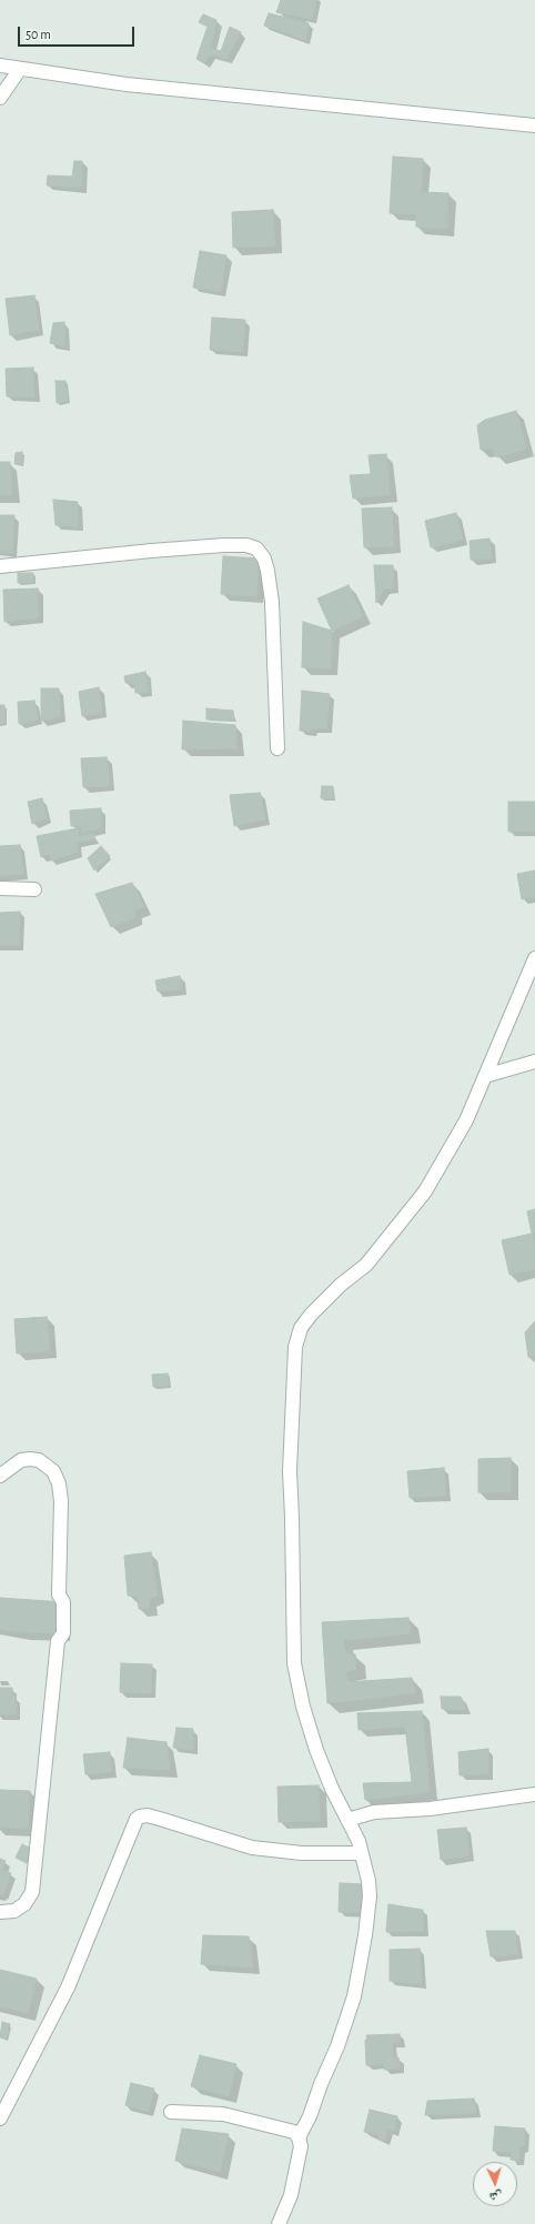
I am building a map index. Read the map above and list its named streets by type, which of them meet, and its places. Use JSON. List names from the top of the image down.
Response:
{
  "scale_bar": "50 m",
  "north": "bottom"
}
